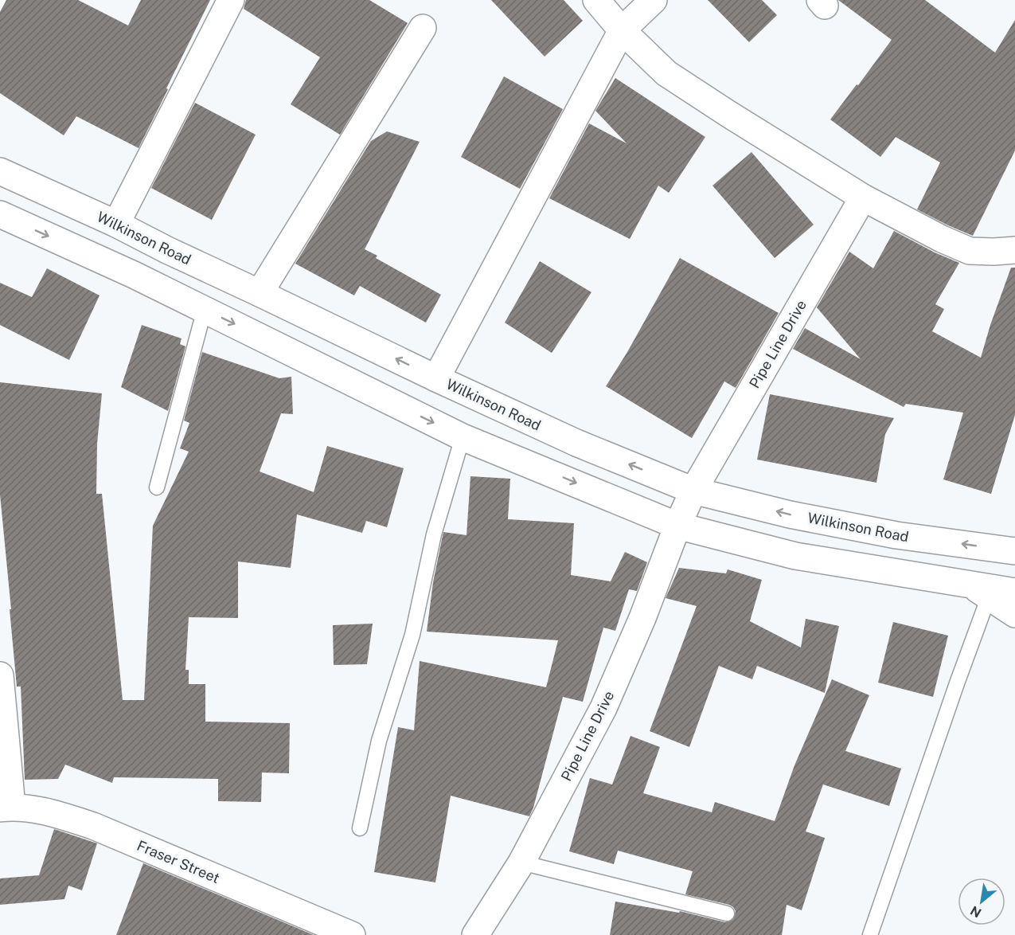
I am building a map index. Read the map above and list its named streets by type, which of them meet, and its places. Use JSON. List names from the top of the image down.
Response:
{
  "streets": {
    "street": ["Wilkinson Road", "Pipe Line Drive", "Fraser Street"]
  },
  "crossings": [
    ["Wilkinson Road", "Pipe Line Drive"]
  ],
  "north": "bottom left"
}
